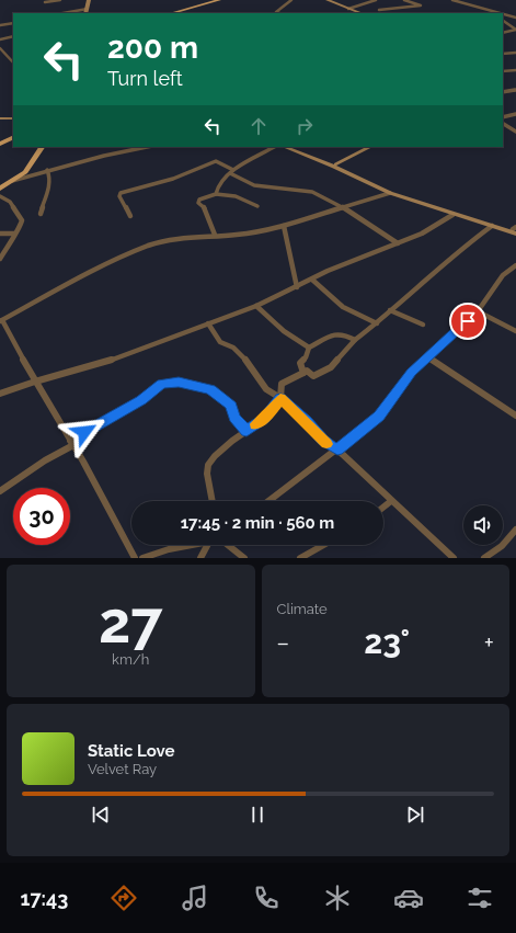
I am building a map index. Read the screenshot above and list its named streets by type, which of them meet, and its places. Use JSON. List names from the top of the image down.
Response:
{
  "page": {
    "turn": ["200 m", "Turn left"],
    "limit": "30",
    "trip": "17:45 · 2 min · 560 m",
    "tile": [
      ["27", "km/h"],
      "Climate"
    ],
    "heat": ["−", "23°", "+"],
    "song": ["Static Love", "Velvet Ray"],
    "tabs": "17:43"
  }
}
